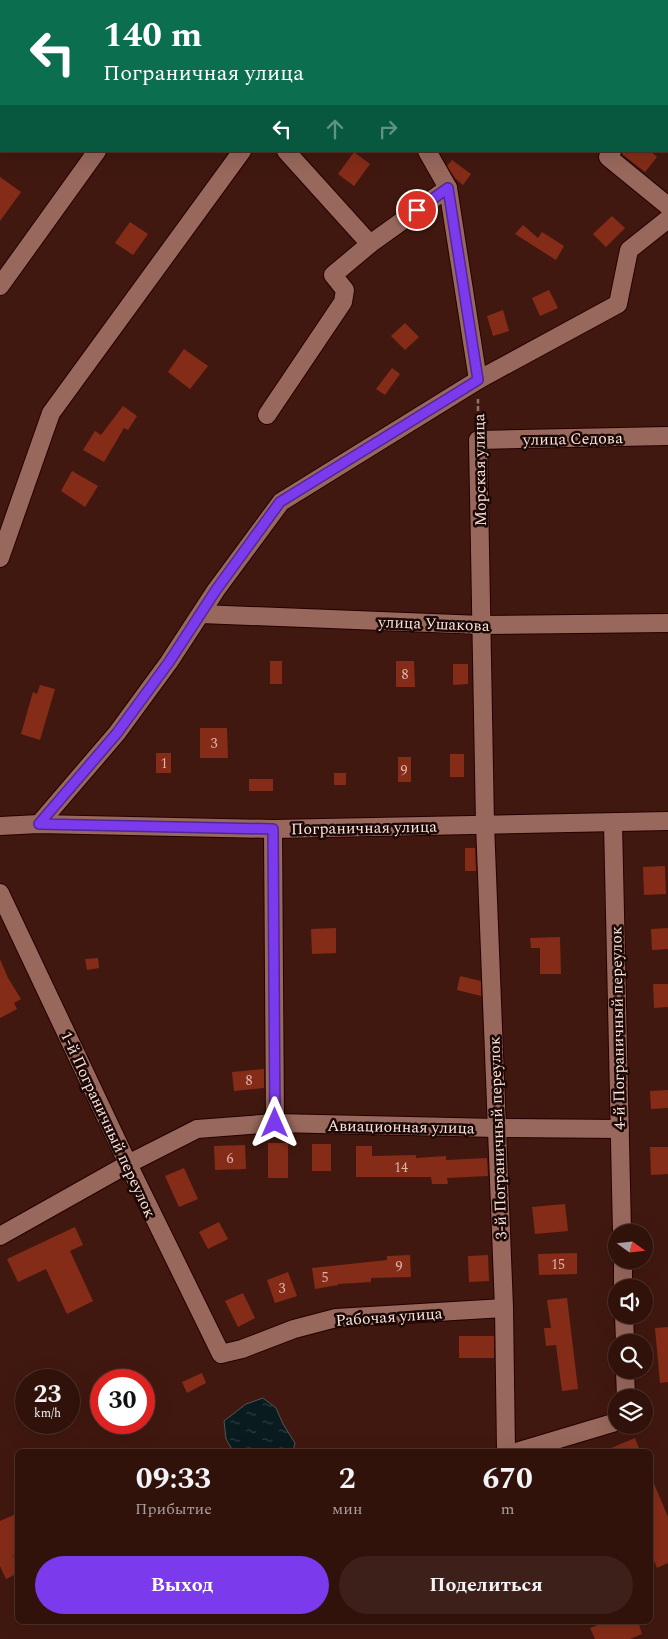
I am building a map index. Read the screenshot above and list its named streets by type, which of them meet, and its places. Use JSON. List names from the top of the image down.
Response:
{
  "streets": {
    "street": [
      "улица Седова",
      "Морская улица",
      "улица Ушакова",
      "Пограничная улица",
      "4-й Пограничный переулок",
      "1-й Пограничный переулок",
      "Авиационная улица",
      "3-й Пограничный переулок",
      "Рабочая улица"
    ]
  },
  "crossings": [
    ["улица Седова", "Морская улица"],
    ["Морская улица", "улица Ушакова"],
    ["Морская улица", "Пограничная улица"],
    ["Морская улица", "3-й Пограничный переулок"],
    ["Пограничная улица", "4-й Пограничный переулок"],
    ["Пограничная улица", "3-й Пограничный переулок"],
    ["4-й Пограничный переулок", "Авиационная улица"],
    ["1-й Пограничный переулок", "Авиационная улица"],
    ["1-й Пограничный переулок", "Рабочая улица"],
    ["Авиационная улица", "3-й Пограничный переулок"],
    ["3-й Пограничный переулок", "Рабочая улица"]
  ],
  "house_numbers": [
    "8",
    "3",
    "1",
    "9",
    "8",
    "6",
    "14",
    "15",
    "9",
    "5",
    "3"
  ],
  "north": "right",
  "page": {
    "turn": ["140 m", "Пограничная улица"],
    "speed": "23 km/h",
    "limit": "30",
    "eta": [
      "09:33",
      "Прибытие",
      "2",
      "мин",
      "670",
      "m"
    ],
    "buttons": ["Выход", "Поделиться"]
  }
}
